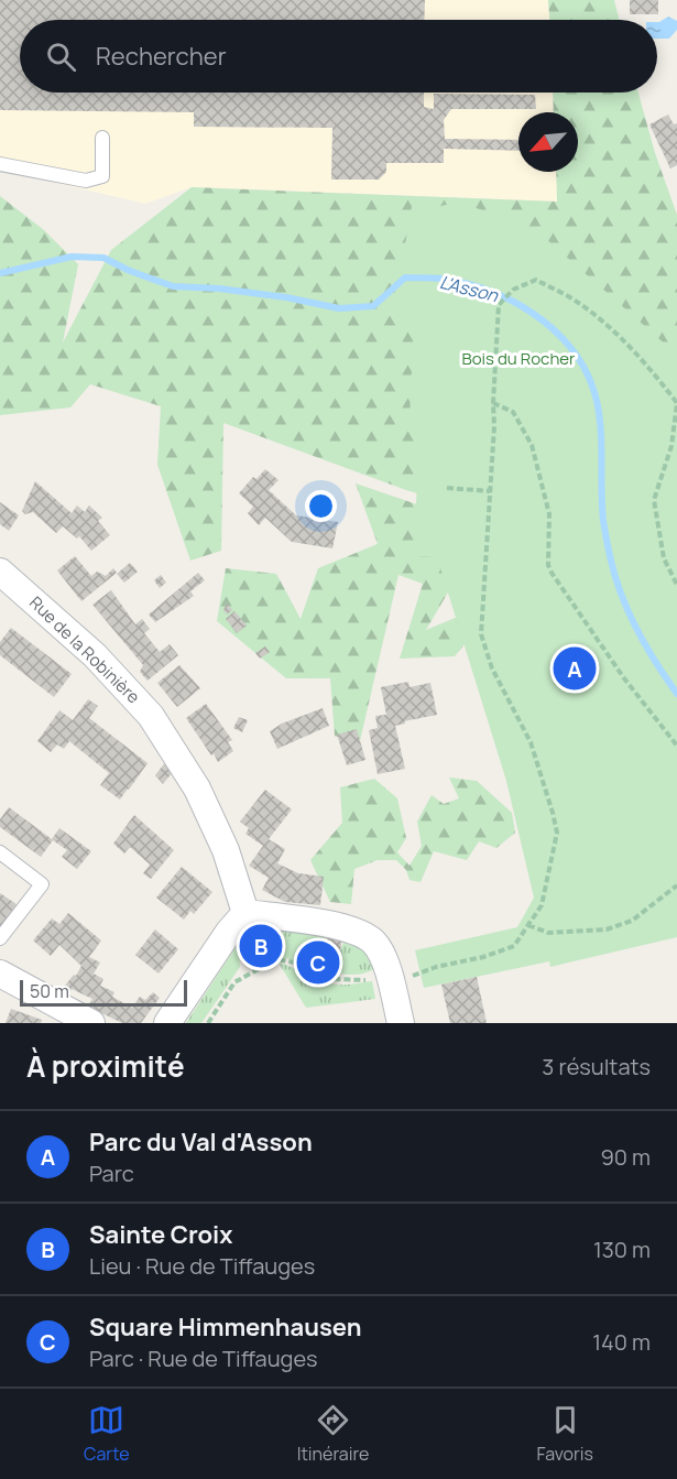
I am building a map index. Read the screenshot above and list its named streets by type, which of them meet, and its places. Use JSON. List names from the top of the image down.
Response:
{
  "streets": {
    "street": ["Rue de la Robinière"]
  },
  "water": ["L'Asson"],
  "parks": ["Bois du Rocher"],
  "scale_bar": "50 m",
  "north": "bottom left",
  "page": {
    "search": "Rechercher",
    "pins": ["A", "B", "C"],
    "scale": "50 m",
    "heading": ["À proximité", "3 résultats"],
    "list": [
      {
        "mark": "A",
        "name": "Parc du Val d'Asson",
        "note": "Parc",
        "value": "90 m"
      },
      {
        "mark": "B",
        "name": "Sainte Croix",
        "note": "Lieu · Rue de Tiffauges",
        "value": "130 m"
      },
      {
        "mark": "C",
        "name": "Square Himmenhausen",
        "note": "Parc · Rue de Tiffauges",
        "value": "140 m"
      }
    ],
    "nav": ["Carte", "Itinéraire", "Favoris"]
  }
}
